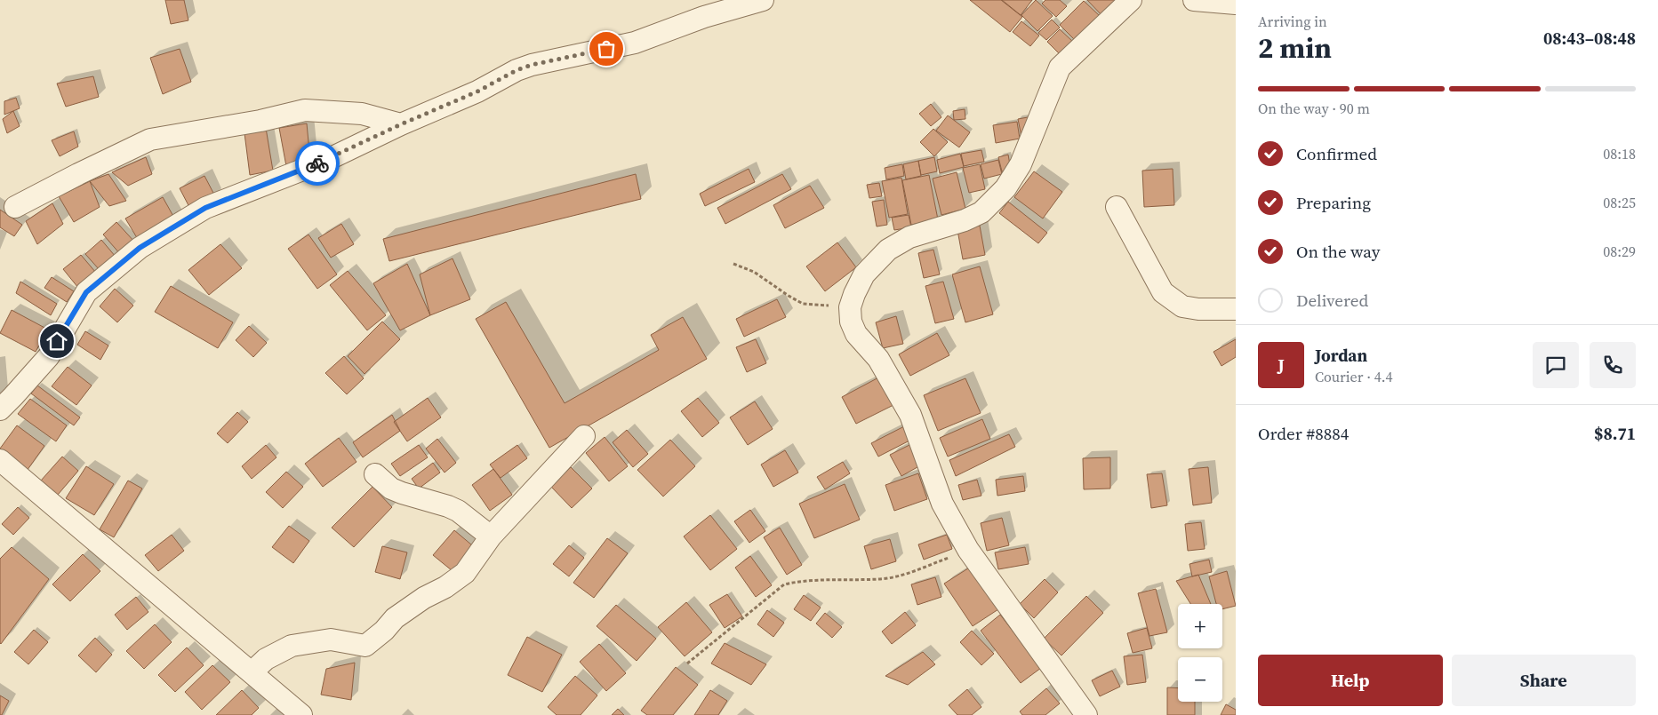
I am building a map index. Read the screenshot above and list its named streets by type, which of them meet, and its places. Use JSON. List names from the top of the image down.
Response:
{
  "page": {
    "heading": ["2 min", "Arriving in", "08:43–08:48"],
    "panel": [
      "Jordan",
      "Courier · 4.4",
      "Order #8884",
      "$8.71"
    ],
    "bar": "On the way · 90 m",
    "list": [
      ["Confirmed", "08:18"],
      ["Preparing", "08:25"],
      ["On the way", "08:29"],
      "Delivered"
    ],
    "round": "J",
    "map_buttons": ["+", "−"],
    "buttons": ["Help", "Share"]
  }
}
